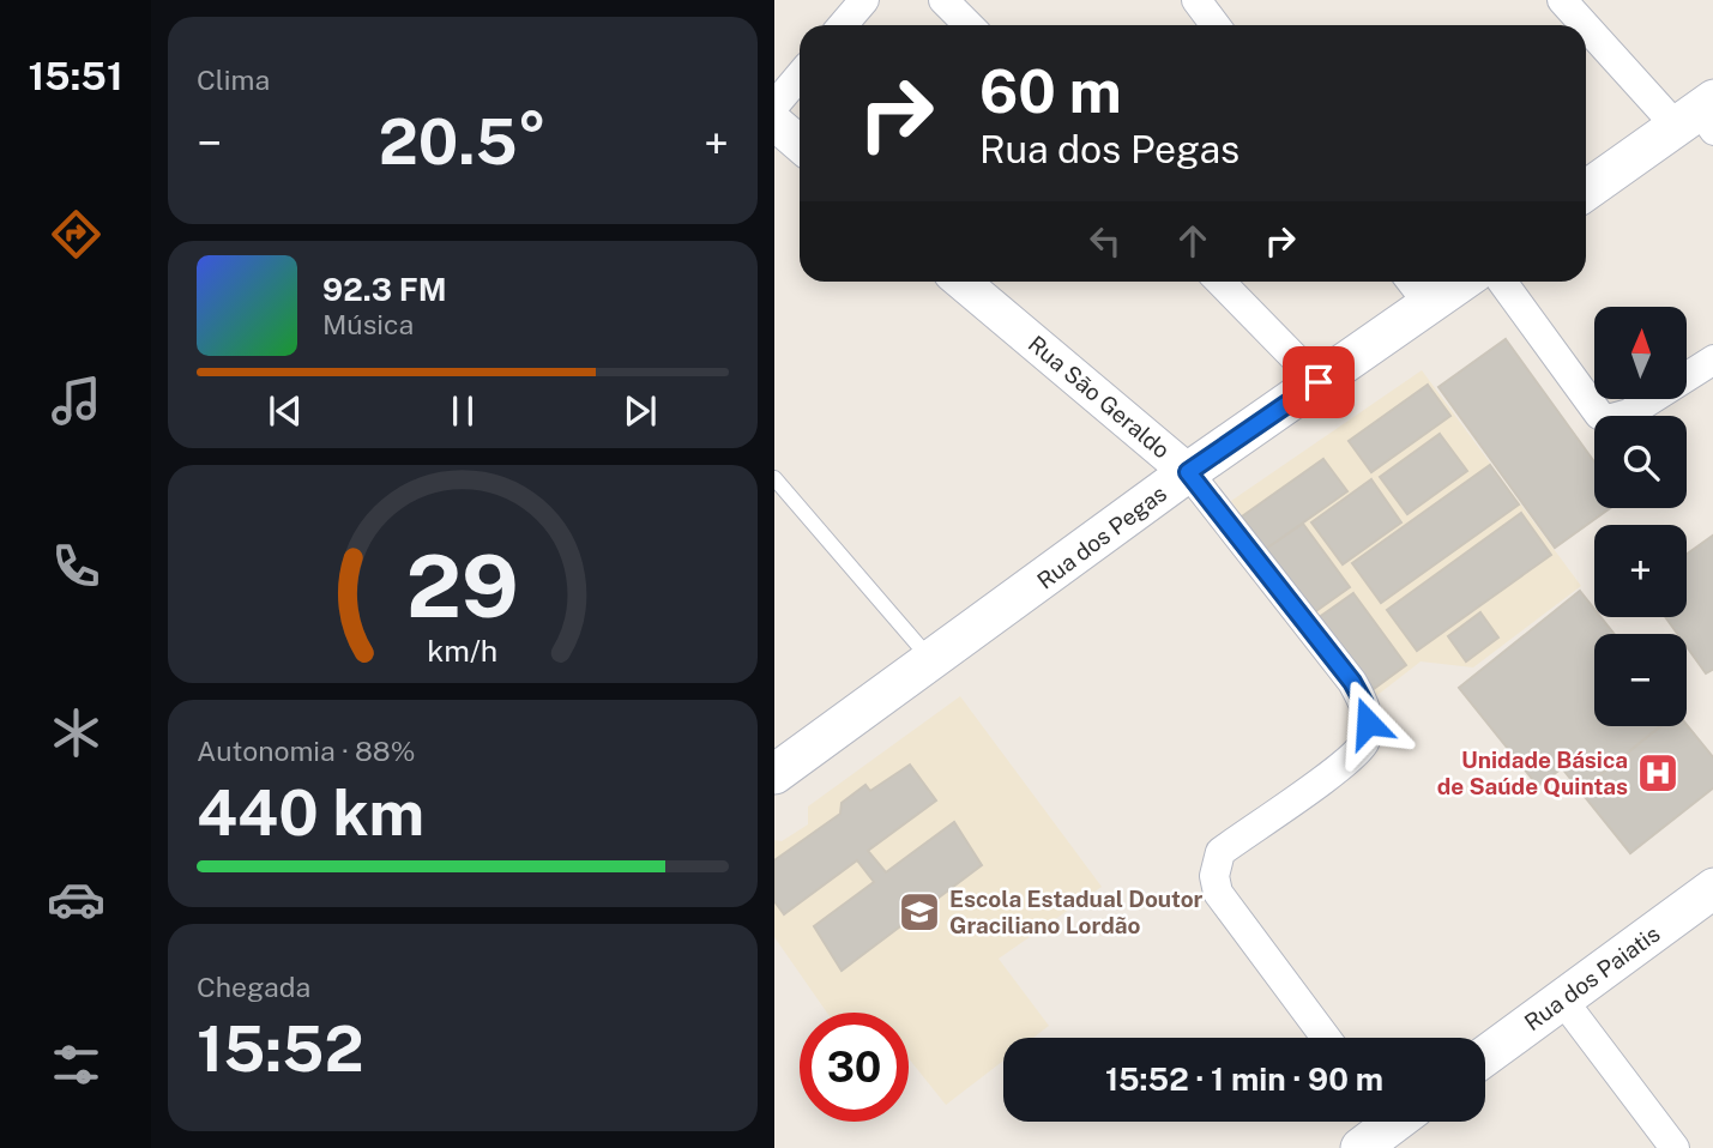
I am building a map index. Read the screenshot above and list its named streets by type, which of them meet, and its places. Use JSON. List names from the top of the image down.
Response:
{
  "streets": {
    "main road": ["Rua dos Pegas", "Rua dos Paiatis"],
    "street": ["Rua São Geraldo"]
  },
  "crossings": [
    ["Rua São Geraldo", "Rua dos Pegas"]
  ],
  "places": {
    "hospital": ["Unidade Básica de Saúde Quintas"],
    "school or university": ["Escola Estadual Doutor Graciliano Lordão"]
  },
  "north": "top",
  "page": {
    "tabs": "15:51",
    "tile": [
      "Clima",
      ["Autonomia · 88%", "440 km"],
      ["Chegada", "15:52"]
    ],
    "turn": ["60 m", "Rua dos Pegas"],
    "heat": ["−", "20.5°", "+"],
    "song": ["92.3 FM", "Música"],
    "map_buttons": ["+", "−"],
    "limit": "30",
    "trip": "15:52 · 1 min · 90 m",
    "gauge": ["29", "km/h"]
  }
}
